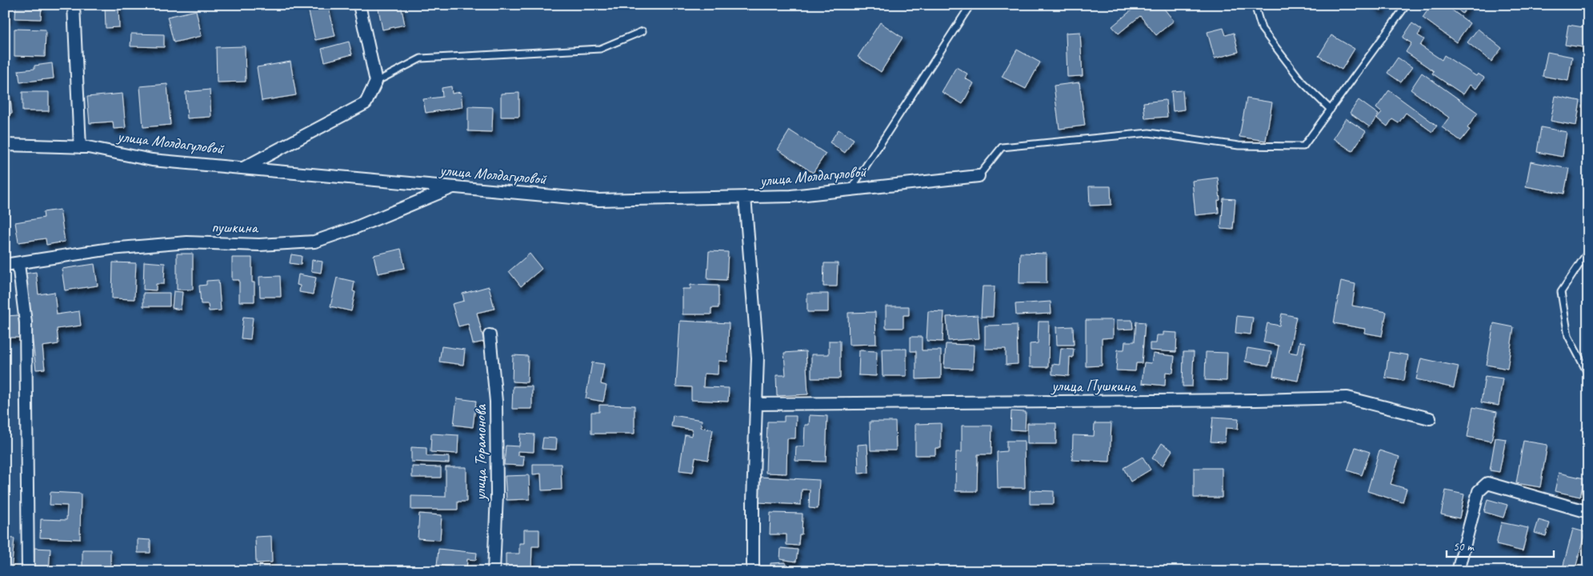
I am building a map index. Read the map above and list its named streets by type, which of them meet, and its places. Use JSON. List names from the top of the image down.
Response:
{
  "streets": {
    "street": [
      "улица Молдагуловой",
      "пушкина",
      "улица Пушкина",
      "улица Торамонова"
    ]
  },
  "crossings": [
    ["улица Молдагуловой", "пушкина"]
  ],
  "scale_bar": "50 m"
}
